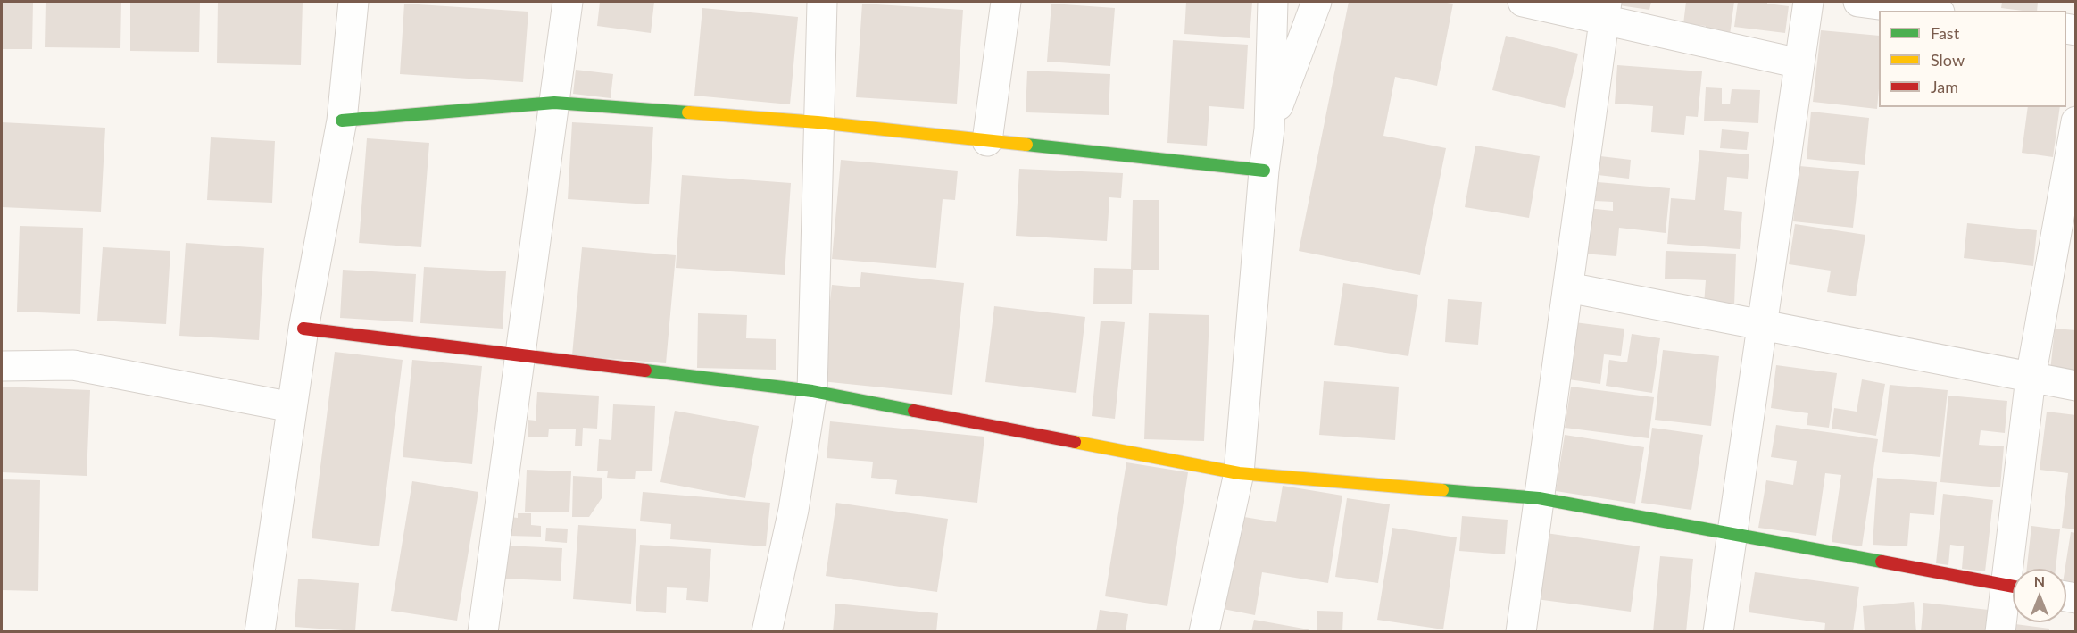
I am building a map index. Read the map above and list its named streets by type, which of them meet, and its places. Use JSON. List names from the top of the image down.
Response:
{
  "legend": ["Fast", "Slow", "Jam"],
  "north": "top"
}
